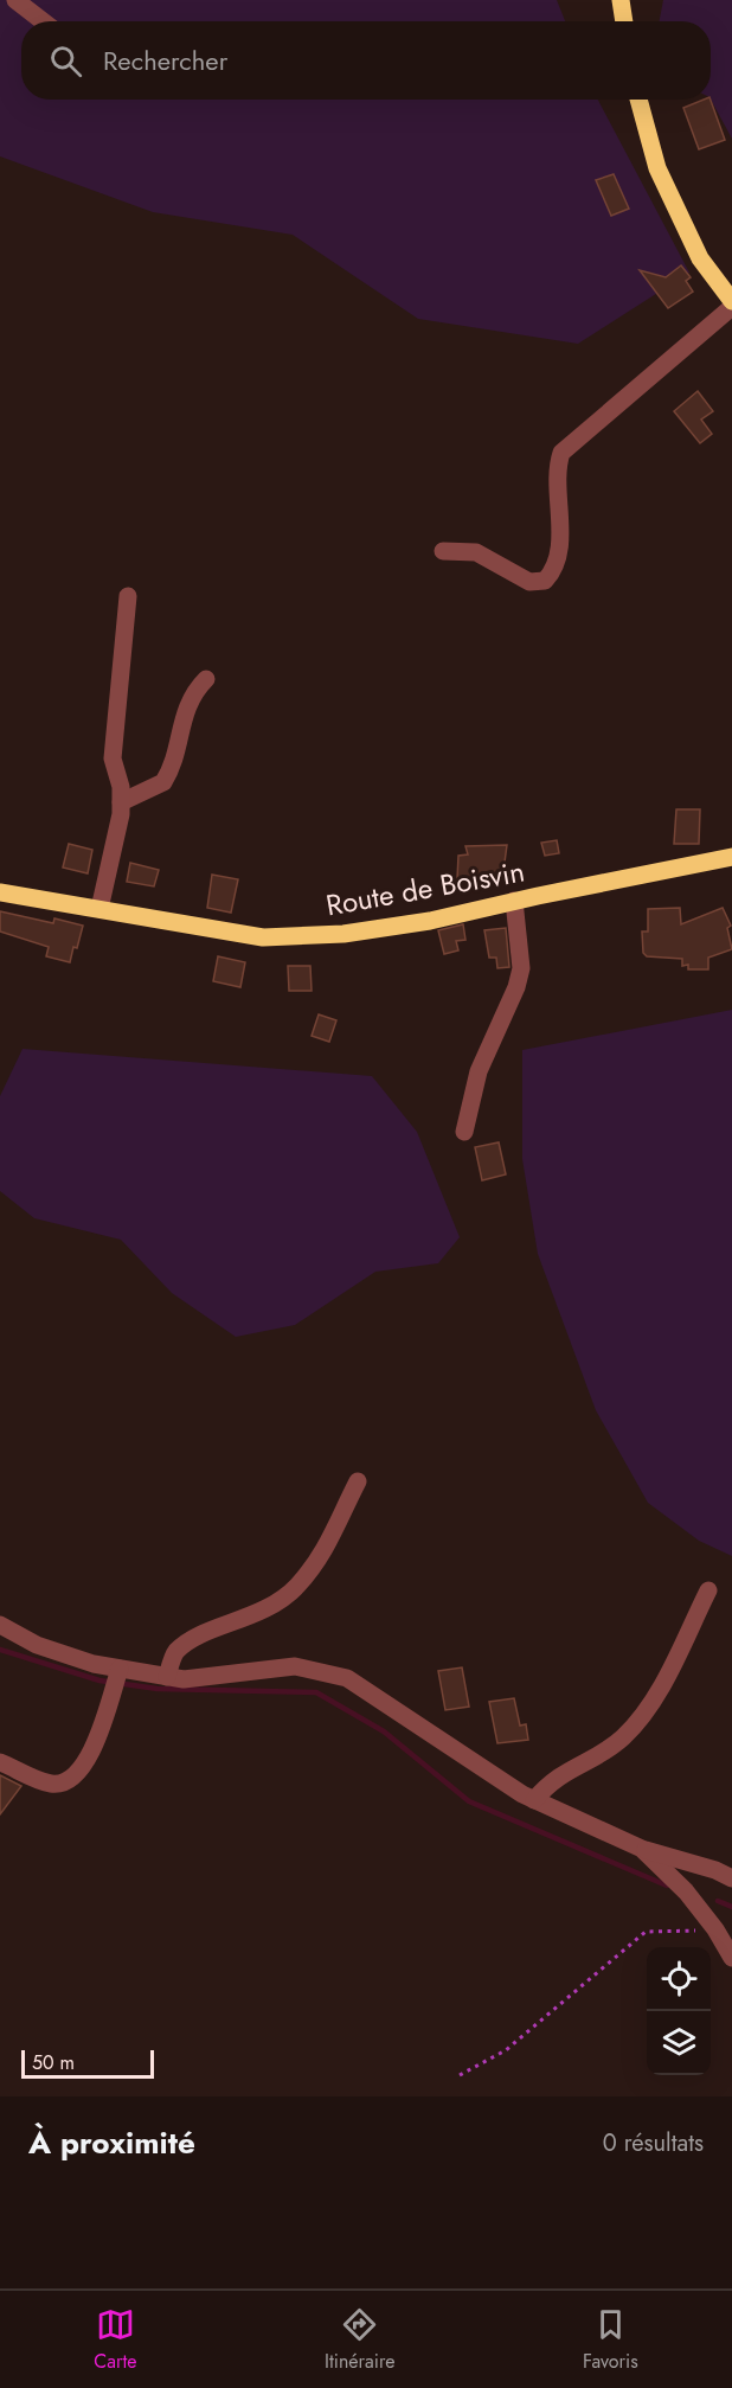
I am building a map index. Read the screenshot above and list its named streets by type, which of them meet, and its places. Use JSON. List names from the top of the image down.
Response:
{
  "streets": {
    "main road": ["Route de Boisvin"]
  },
  "scale_bar": "50 m",
  "page": {
    "search": "Rechercher",
    "scale": "50 m",
    "heading": ["À proximité", "0 résultats"],
    "nav": ["Carte", "Itinéraire", "Favoris"]
  }
}
